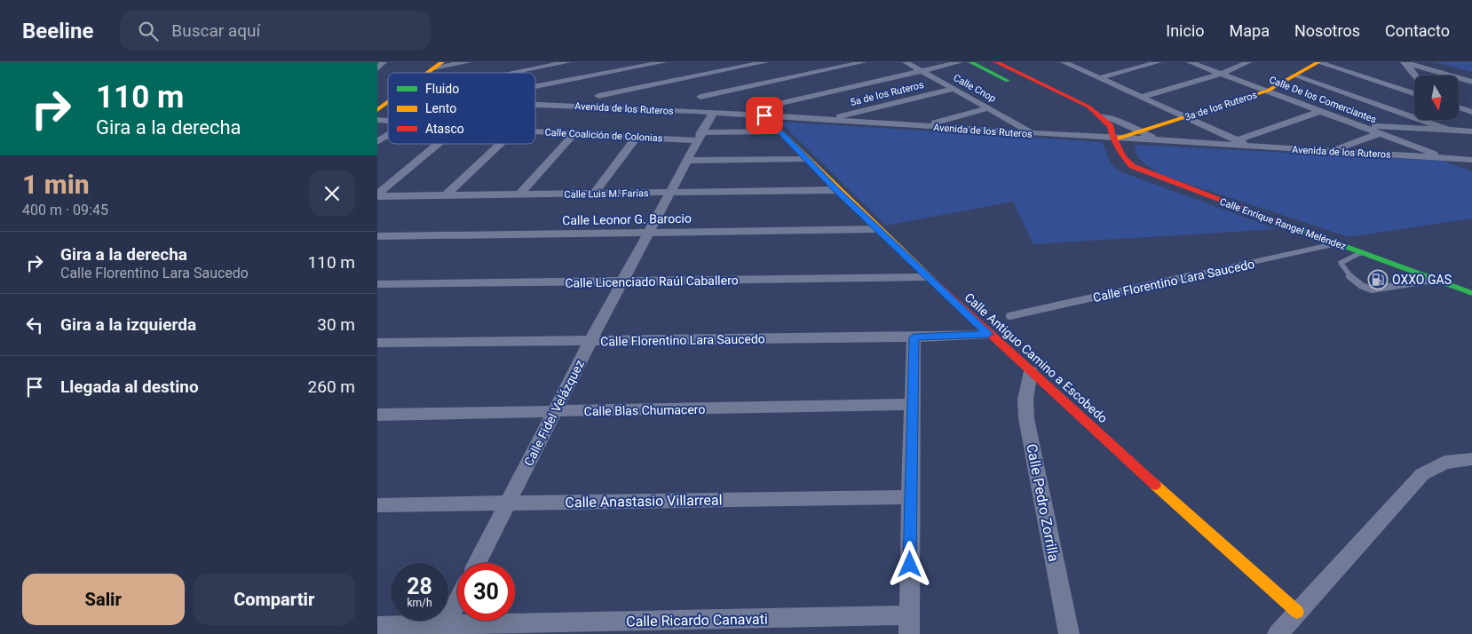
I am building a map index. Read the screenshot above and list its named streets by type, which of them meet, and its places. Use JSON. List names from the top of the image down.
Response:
{
  "streets": {
    "street": [
      "Calle Cnop",
      "5a de los Ruteros",
      "Calle De los Comerciantes",
      "3a de los Ruteros",
      "Avenida de los Ruteros",
      "Calle Coalición de Colonias",
      "Calle Luis M. Farías",
      "Calle Leonor G. Barocio",
      "Calle Enrique Rangel Meléndez",
      "Calle Florentino Lara Saucedo",
      "Calle Licenciado Raúl Caballero",
      "Calle Antiguo Camino a Escobedo",
      "Calle Blas Chumacero",
      "Calle Fidel Velázquez",
      "Calle Anastasio Villarreal",
      "Calle Pedro Zorrilla",
      "Calle Ricardo Canavati"
    ]
  },
  "crossings": [
    ["Calle Cnop", "5a de los Ruteros"],
    ["Calle Cnop", "Avenida de los Ruteros"],
    ["5a de los Ruteros", "Avenida de los Ruteros"],
    ["Calle De los Comerciantes", "3a de los Ruteros"],
    ["Calle De los Comerciantes", "Avenida de los Ruteros"],
    ["3a de los Ruteros", "Avenida de los Ruteros"],
    ["3a de los Ruteros", "Calle Enrique Rangel Meléndez"],
    ["Avenida de los Ruteros", "Calle Enrique Rangel Meléndez"],
    ["Avenida de los Ruteros", "Calle Antiguo Camino a Escobedo"],
    ["Avenida de los Ruteros", "Calle Fidel Velázquez"],
    ["Calle Coalición de Colonias", "Calle Antiguo Camino a Escobedo"],
    ["Calle Coalición de Colonias", "Calle Fidel Velázquez"],
    ["Calle Luis M. Farías", "Calle Antiguo Camino a Escobedo"],
    ["Calle Luis M. Farías", "Calle Fidel Velázquez"],
    ["Calle Leonor G. Barocio", "Calle Antiguo Camino a Escobedo"],
    ["Calle Leonor G. Barocio", "Calle Fidel Velázquez"],
    ["Calle Enrique Rangel Meléndez", "Calle Florentino Lara Saucedo"],
    ["Calle Florentino Lara Saucedo", "Calle Antiguo Camino a Escobedo"],
    ["Calle Florentino Lara Saucedo", "Calle Fidel Velázquez"],
    ["Calle Licenciado Raúl Caballero", "Calle Antiguo Camino a Escobedo"],
    ["Calle Licenciado Raúl Caballero", "Calle Fidel Velázquez"],
    ["Calle Antiguo Camino a Escobedo", "Calle Pedro Zorrilla"],
    ["Calle Blas Chumacero", "Calle Fidel Velázquez"],
    ["Calle Fidel Velázquez", "Calle Anastasio Villarreal"]
  ],
  "places": {
    "fuel station": ["OXXO GAS"]
  },
  "legend": ["Fluido", "Lento", "Atasco"],
  "north": "bottom",
  "page": {
    "header": "Beeline",
    "search": "Buscar aquí",
    "nav": [
      "Inicio",
      "Mapa",
      "Nosotros",
      "Contacto"
    ],
    "turn": ["110 m", "Gira a la derecha"],
    "heading": ["1 min", "400 m · 09:45"],
    "list": [
      {
        "name": "Gira a la derecha",
        "note": "Calle Florentino Lara Saucedo",
        "value": "110 m"
      },
      {
        "name": "Gira a la izquierda",
        "value": "30 m"
      },
      {
        "name": "Llegada al destino",
        "value": "260 m"
      }
    ],
    "speed": "28 km/h",
    "limit": "30",
    "buttons": ["Salir", "Compartir"]
  }
}
